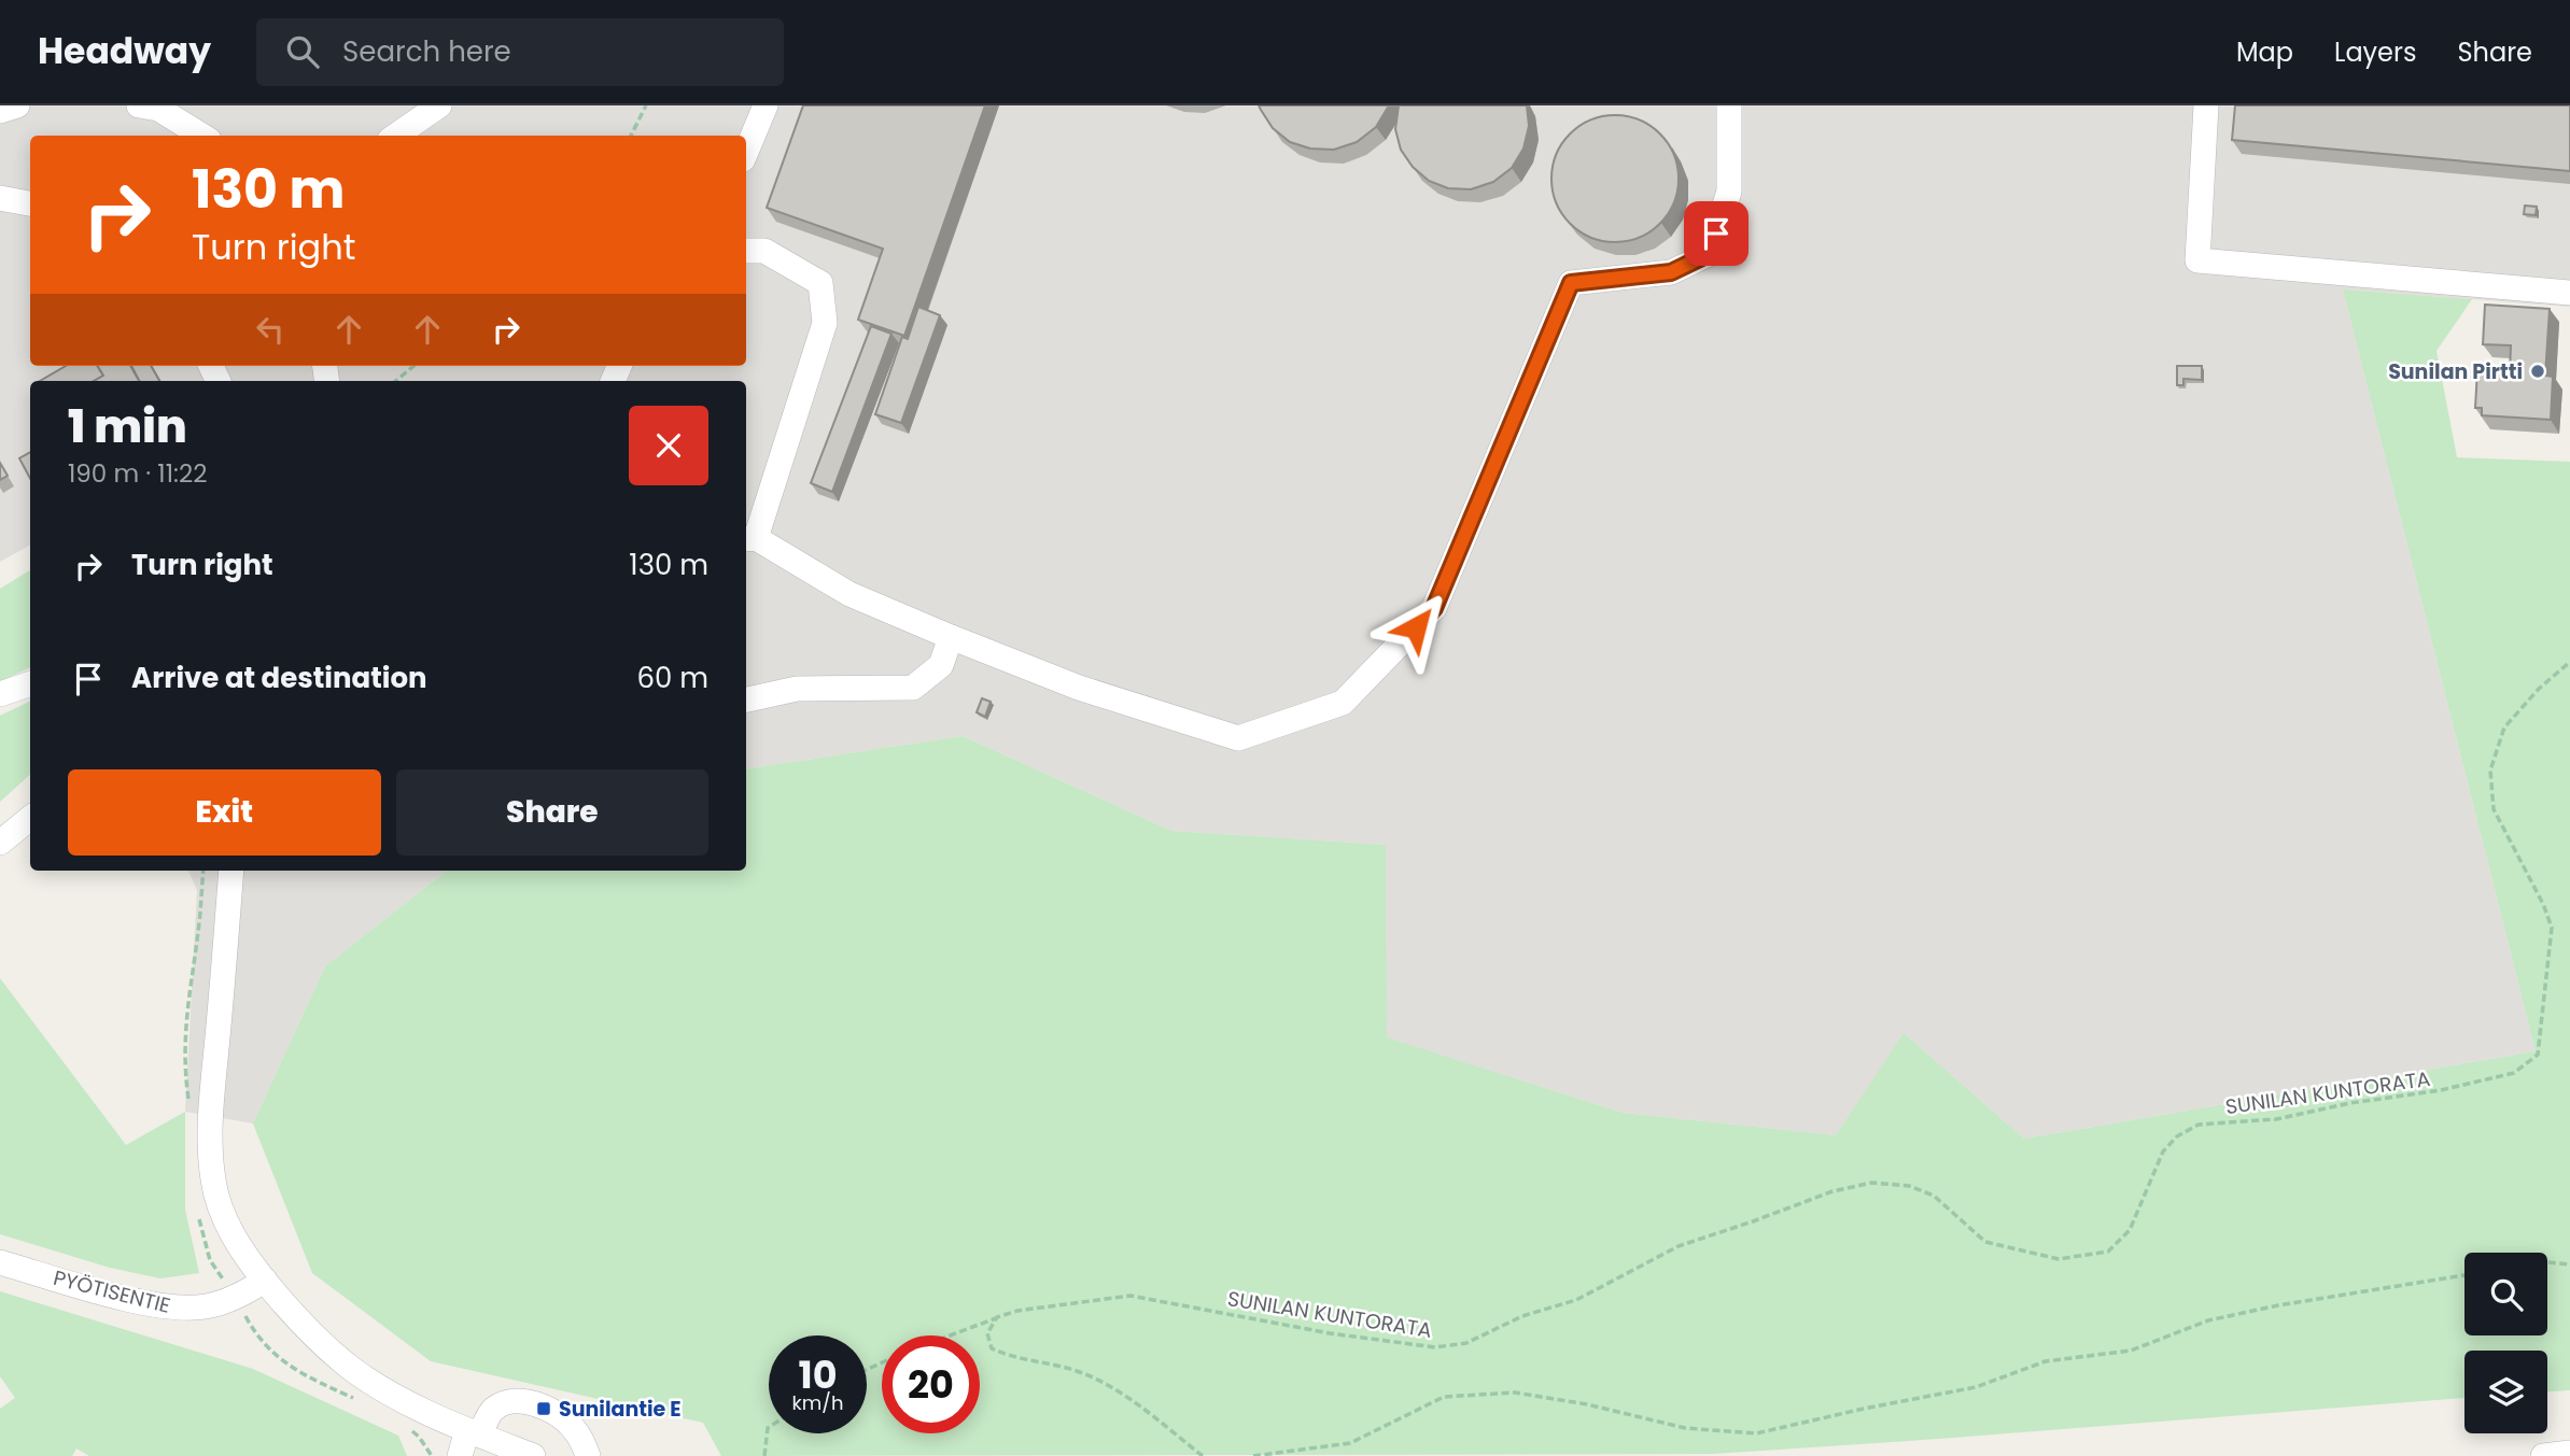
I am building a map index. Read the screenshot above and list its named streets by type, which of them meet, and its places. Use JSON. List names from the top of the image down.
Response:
{
  "streets": {
    "street": ["PYÖTISENTIE"],
    "path": ["SUNILAN KUNTORATA"]
  },
  "places": {
    "other": ["Sunilan Pirtti"],
    "transit": ["Sunilantie E"]
  },
  "page": {
    "header": "Headway",
    "search": "Search here",
    "nav": ["Map", "Layers", "Share"],
    "turn": ["130 m", "Turn right"],
    "heading": ["1 min", "190 m · 11:22"],
    "list": [
      {
        "name": "Turn right",
        "value": "130 m"
      },
      {
        "name": "Arrive at destination",
        "value": "60 m"
      }
    ],
    "buttons": ["Exit", "Share"],
    "speed": "10 km/h",
    "limit": "20"
  }
}
